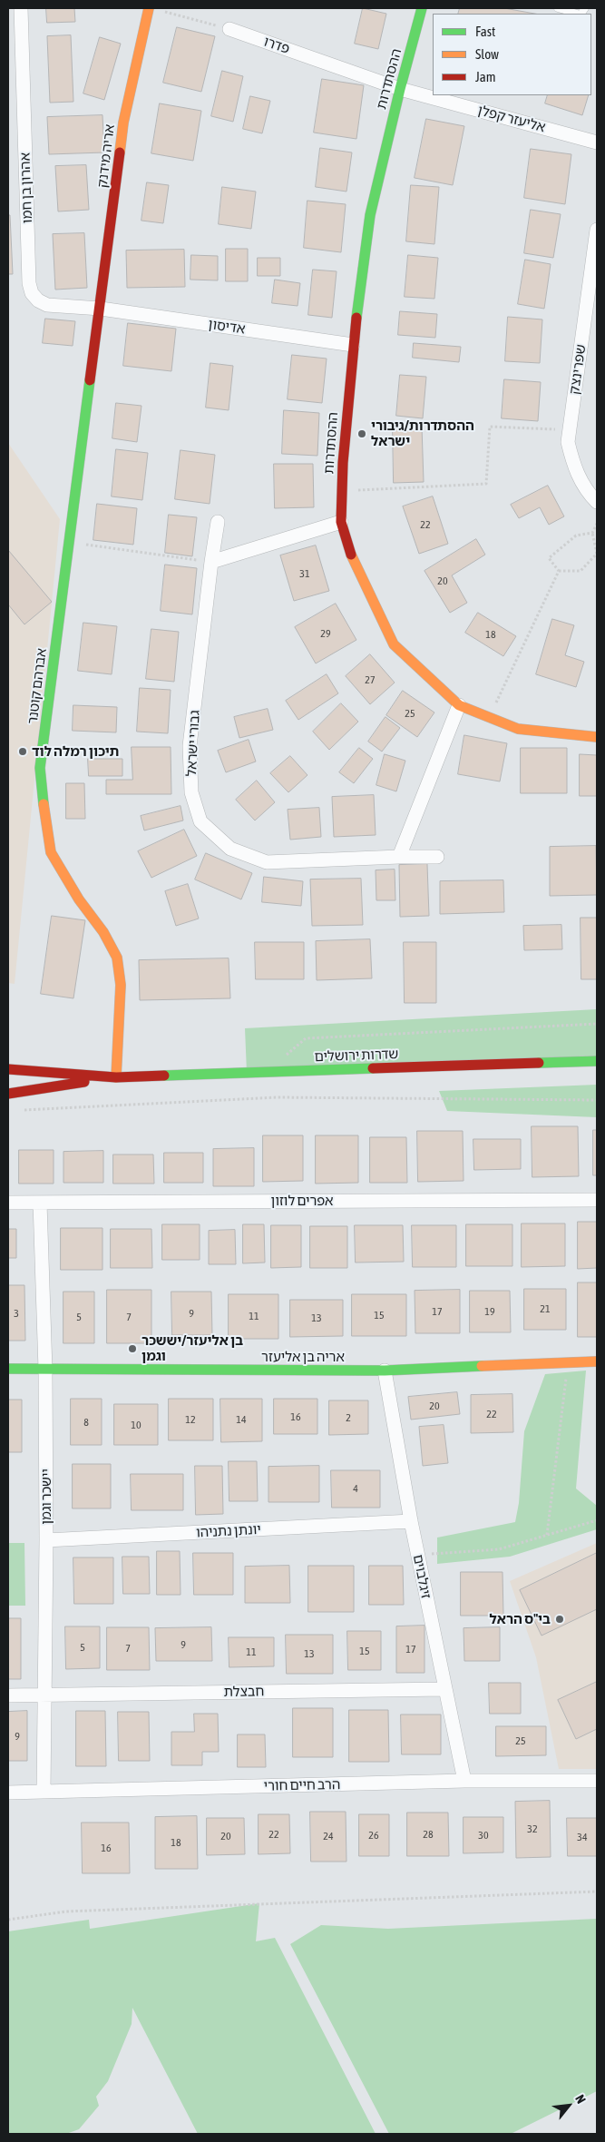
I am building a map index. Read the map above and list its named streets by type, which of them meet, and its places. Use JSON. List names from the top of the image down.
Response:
{
  "streets": {
    "street": [
      "פדרו",
      "ההסתדרות",
      "אליעזר קפלן",
      "אריה מידנק",
      "אהרון בן חמו",
      "אדיסון",
      "שפרינצק",
      "אברהם קוטנר",
      "גבורי ישראל",
      "שדרות ירושלים",
      "אפרים לוזון",
      "אריה בן אליעזר",
      "יישכר וגמן",
      "יונתן נתניהו",
      "זיגלבוים",
      "חבצלת",
      "הרב חיים חורי"
    ]
  },
  "crossings": [
    ["פדרו", "ההסתדרות"],
    ["פדרו", "אליעזר קפלן"],
    ["ההסתדרות", "אליעזר קפלן"],
    ["ההסתדרות", "אדיסון"],
    ["אריה מידנק", "אהרון בן חמו"],
    ["אריה מידנק", "אדיסון"],
    ["אריה מידנק", "אברהם קוטנר"],
    ["אהרון בן חמו", "אדיסון"],
    ["אהרון בן חמו", "אברהם קוטנר"],
    ["אדיסון", "אברהם קוטנר"],
    ["אברהם קוטנר", "שדרות ירושלים"],
    ["אפרים לוזון", "יישכר וגמן"],
    ["אריה בן אליעזר", "יישכר וגמן"],
    ["אריה בן אליעזר", "זיגלבוים"],
    ["יישכר וגמן", "יונתן נתניהו"],
    ["יישכר וגמן", "חבצלת"],
    ["יישכר וגמן", "הרב חיים חורי"],
    ["יונתן נתניהו", "זיגלבוים"],
    ["זיגלבוים", "חבצלת"],
    ["זיגלבוים", "הרב חיים חורי"]
  ],
  "places": [
    "ההסתדרות/גיבורי ישראל",
    "תיכון רמלה לוד",
    "בן אליעזר/יששכר וגמן",
    "בי\"ס הראל"
  ],
  "house_numbers": [
    "22",
    "31",
    "20",
    "29",
    "18",
    "27",
    "25",
    "21",
    "17",
    "19",
    "3",
    "9",
    "15",
    "11",
    "5",
    "7",
    "13",
    "20",
    "22",
    "16",
    "2",
    "12",
    "14",
    "8",
    "10",
    "4",
    "9",
    "5",
    "7",
    "17",
    "15",
    "11",
    "13",
    "9",
    "25",
    "32",
    "22",
    "28",
    "26",
    "30",
    "20",
    "24",
    "34",
    "18",
    "16"
  ],
  "legend": ["Fast", "Slow", "Jam"],
  "north": "top right"
}
